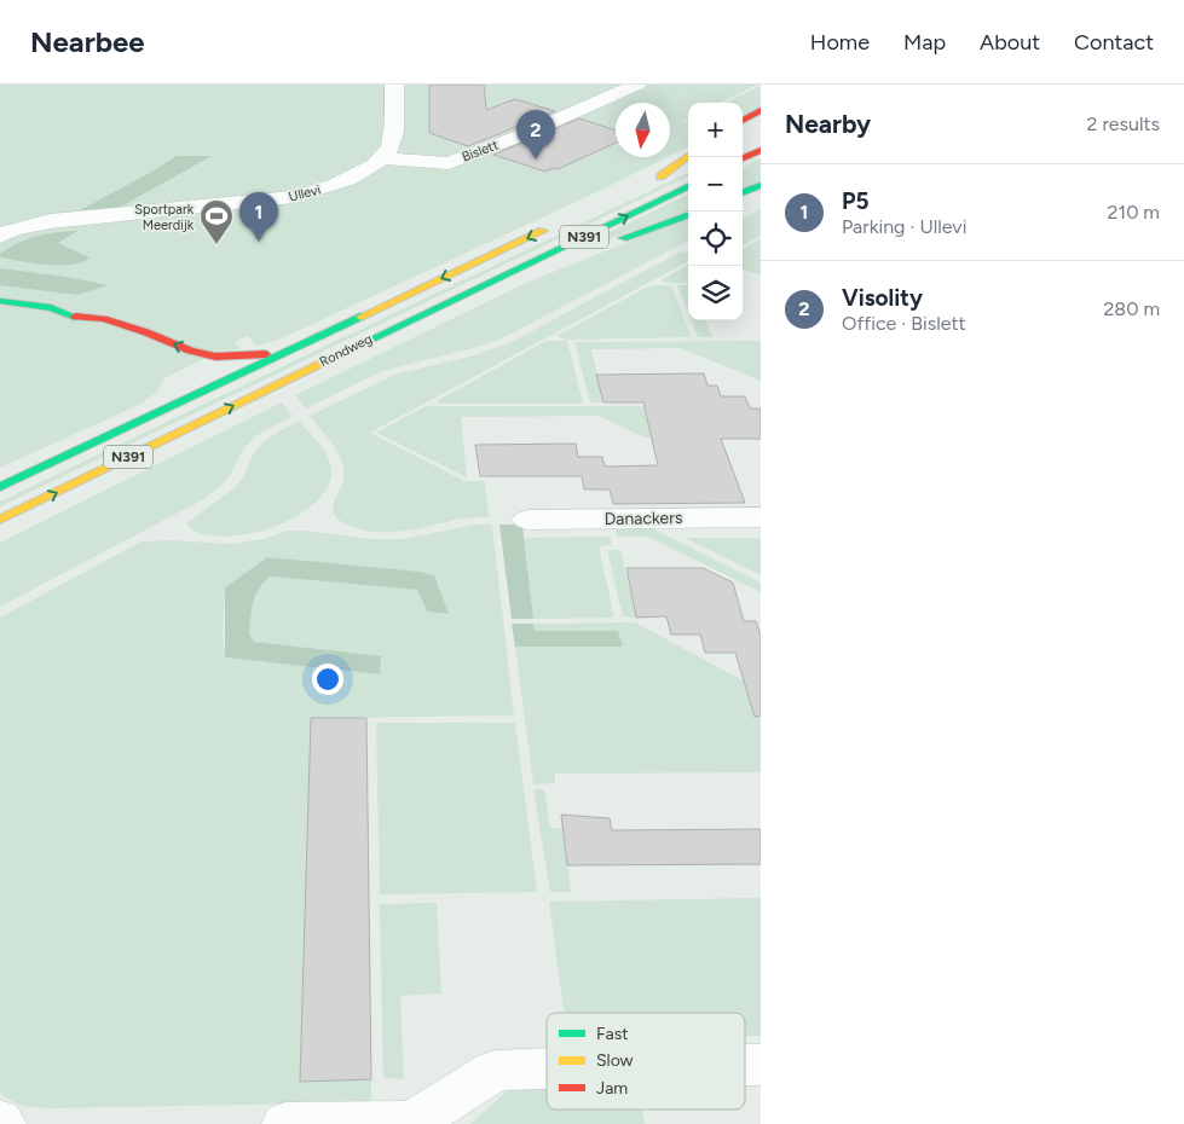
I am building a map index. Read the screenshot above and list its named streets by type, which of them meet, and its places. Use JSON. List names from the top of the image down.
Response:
{
  "streets": {
    "main road": ["N391", "Rondweg"],
    "street": ["Bislett", "Ullevi", "Danackers"]
  },
  "crossings": [
    ["Bislett", "Ullevi"],
    ["N391", "Rondweg"]
  ],
  "places": {
    "sports": ["Sportpark Meerdijk"]
  },
  "legend": ["Fast", "Slow", "Jam"],
  "north": "bottom",
  "page": {
    "header": "Nearbee",
    "nav": [
      "Home",
      "Map",
      "About",
      "Contact"
    ],
    "heading": ["Nearby", "2 results"],
    "map_buttons": ["+", "−"],
    "pins": ["2", "1"],
    "list": [
      {
        "mark": "1",
        "name": "P5",
        "note": "Parking · Ullevi",
        "value": "210 m"
      },
      {
        "mark": "2",
        "name": "Visolity",
        "note": "Office · Bislett",
        "value": "280 m"
      }
    ]
  }
}
